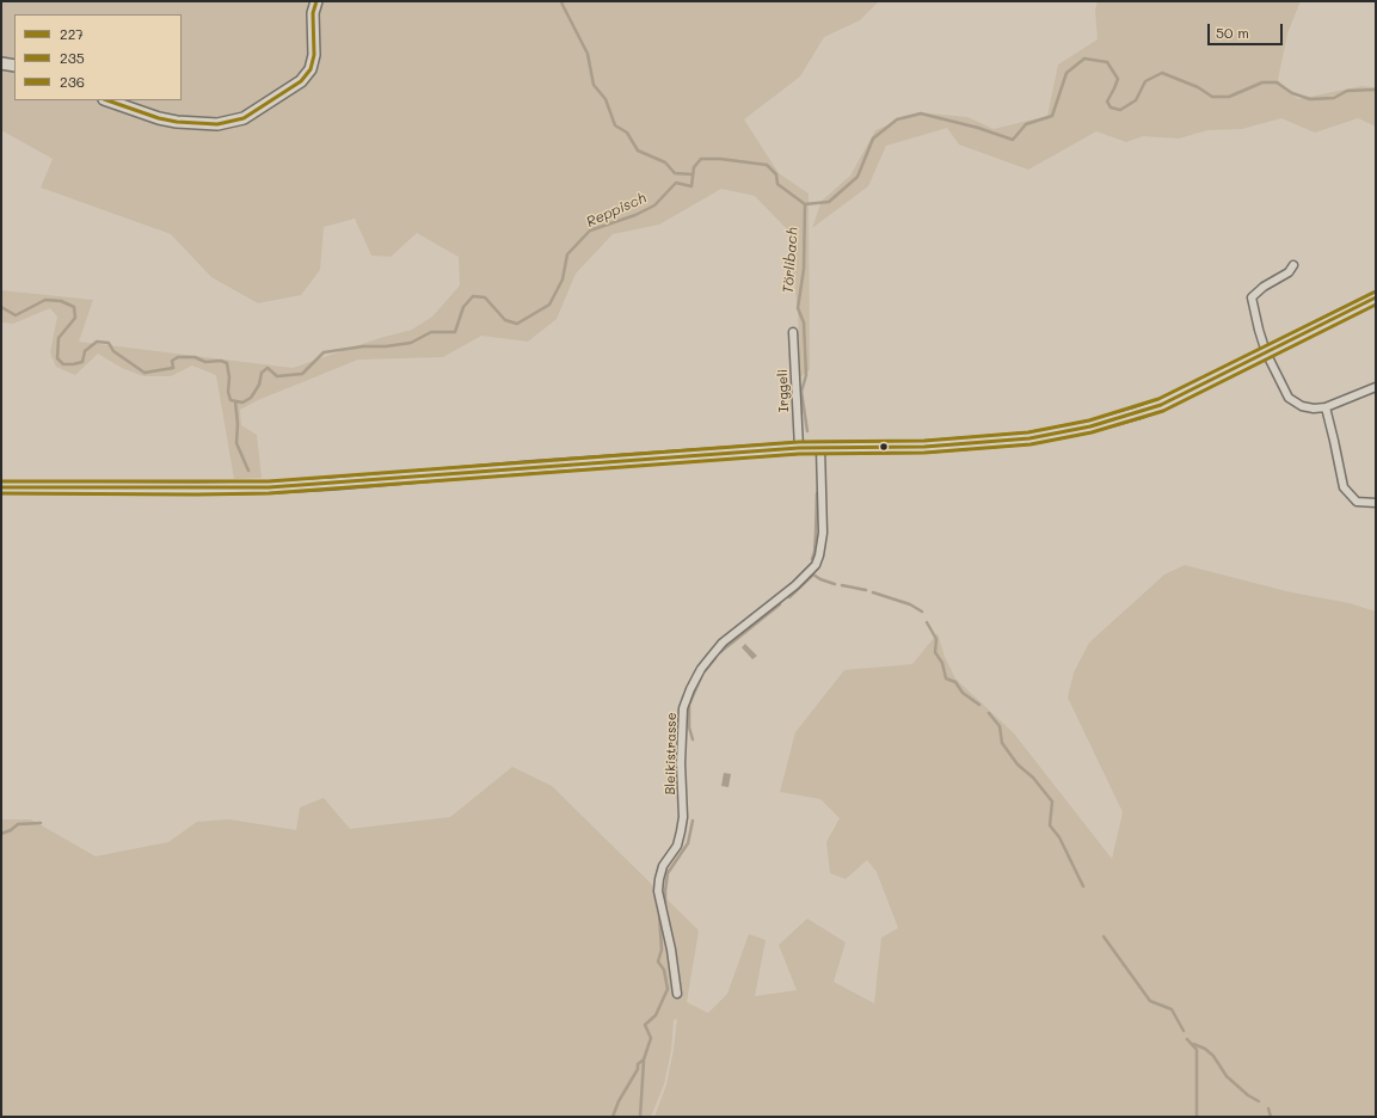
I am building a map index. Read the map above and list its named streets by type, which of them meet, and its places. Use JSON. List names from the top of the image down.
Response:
{
  "streets": {
    "street": ["Irggeli", "Bleikistrasse"]
  },
  "water": ["Reppisch", "Törlibach"],
  "lines": ["transit line 227", "transit line 236", "transit line 235"],
  "legend": ["227", "235", "236"],
  "scale_bar": "50 m"
}
